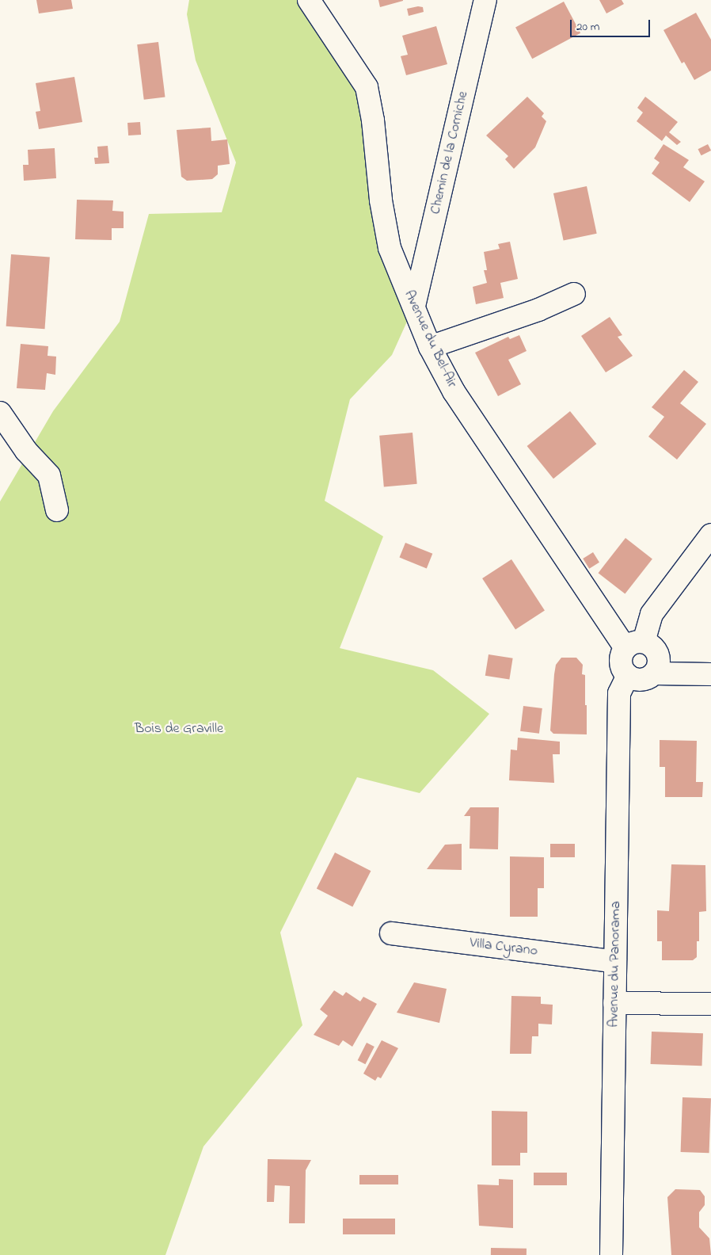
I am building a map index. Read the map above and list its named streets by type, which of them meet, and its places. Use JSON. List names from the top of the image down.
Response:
{
  "streets": {
    "street": [
      "Chemin de la Corniche",
      "Avenue du Bel-Air",
      "Villa Cyrano",
      "Avenue du Panorama"
    ]
  },
  "crossings": [
    ["Chemin de la Corniche", "Avenue du Bel-Air"],
    ["Avenue du Bel-Air", "Avenue du Panorama"],
    ["Villa Cyrano", "Avenue du Panorama"]
  ],
  "parks": ["Bois de Graville"],
  "scale_bar": "20 m"
}
